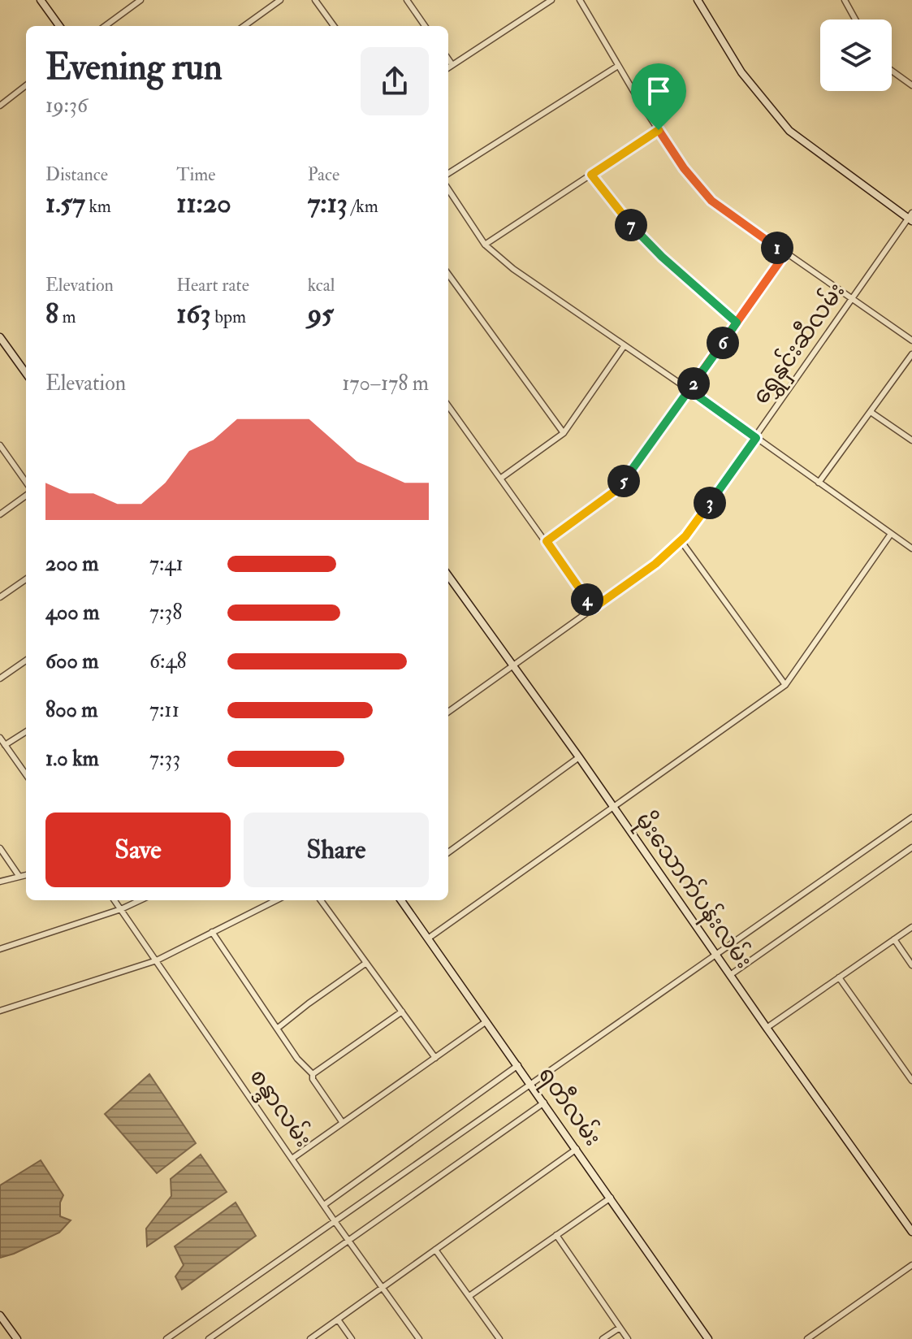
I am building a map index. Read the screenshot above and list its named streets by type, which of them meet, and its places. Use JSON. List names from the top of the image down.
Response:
{
  "streets": {
    "street": [
      "ရွှေနှင်းဆီလမ်း",
      "မိုးသောက်ပန်းလမ်း",
      "ရတီလမ်း",
      "စန္ဒာလမ်း"
    ]
  },
  "crossings": [
    ["ရွှေနှင်းဆီလမ်း", "မိုးသောက်ပန်းလမ်း"]
  ],
  "page": {
    "heading": ["Evening run", "19:36"],
    "stats": [
      ["Distance", "1.57 km"],
      ["Time", "11:20"],
      ["Pace", "7:13 /km"],
      ["Elevation", "8 m"],
      ["Heart rate", "163 bpm"],
      ["kcal", "95"]
    ],
    "pins": [
      "7",
      "1",
      "6",
      "2",
      "5",
      "3",
      "4"
    ],
    "chart": ["Elevation", "170–178 m"],
    "list": [
      {
        "name": "200 m",
        "note": "7:41"
      },
      {
        "name": "400 m",
        "note": "7:38"
      },
      {
        "name": "600 m",
        "note": "6:48"
      },
      {
        "name": "800 m",
        "note": "7:11"
      },
      {
        "name": "1.0 km",
        "note": "7:33"
      }
    ],
    "buttons": ["Save", "Share"]
  }
}
